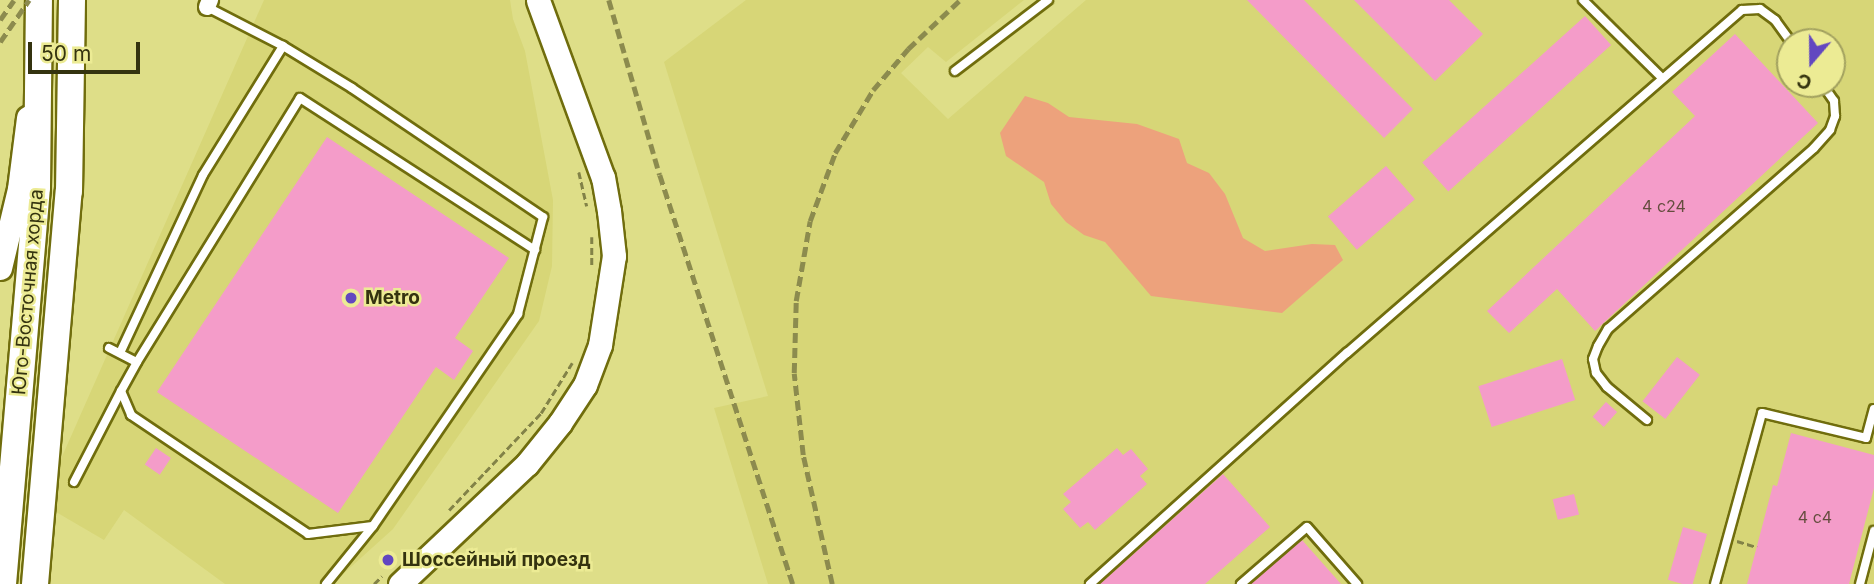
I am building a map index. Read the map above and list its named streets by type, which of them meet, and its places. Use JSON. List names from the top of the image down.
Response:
{
  "streets": {
    "main road": ["Юго-Восточная хорда"]
  },
  "places": ["Metro", "Шоссейный проезд"],
  "house_numbers": ["4 с24", "4 с4"],
  "scale_bar": "50 m",
  "north": "bottom"
}
